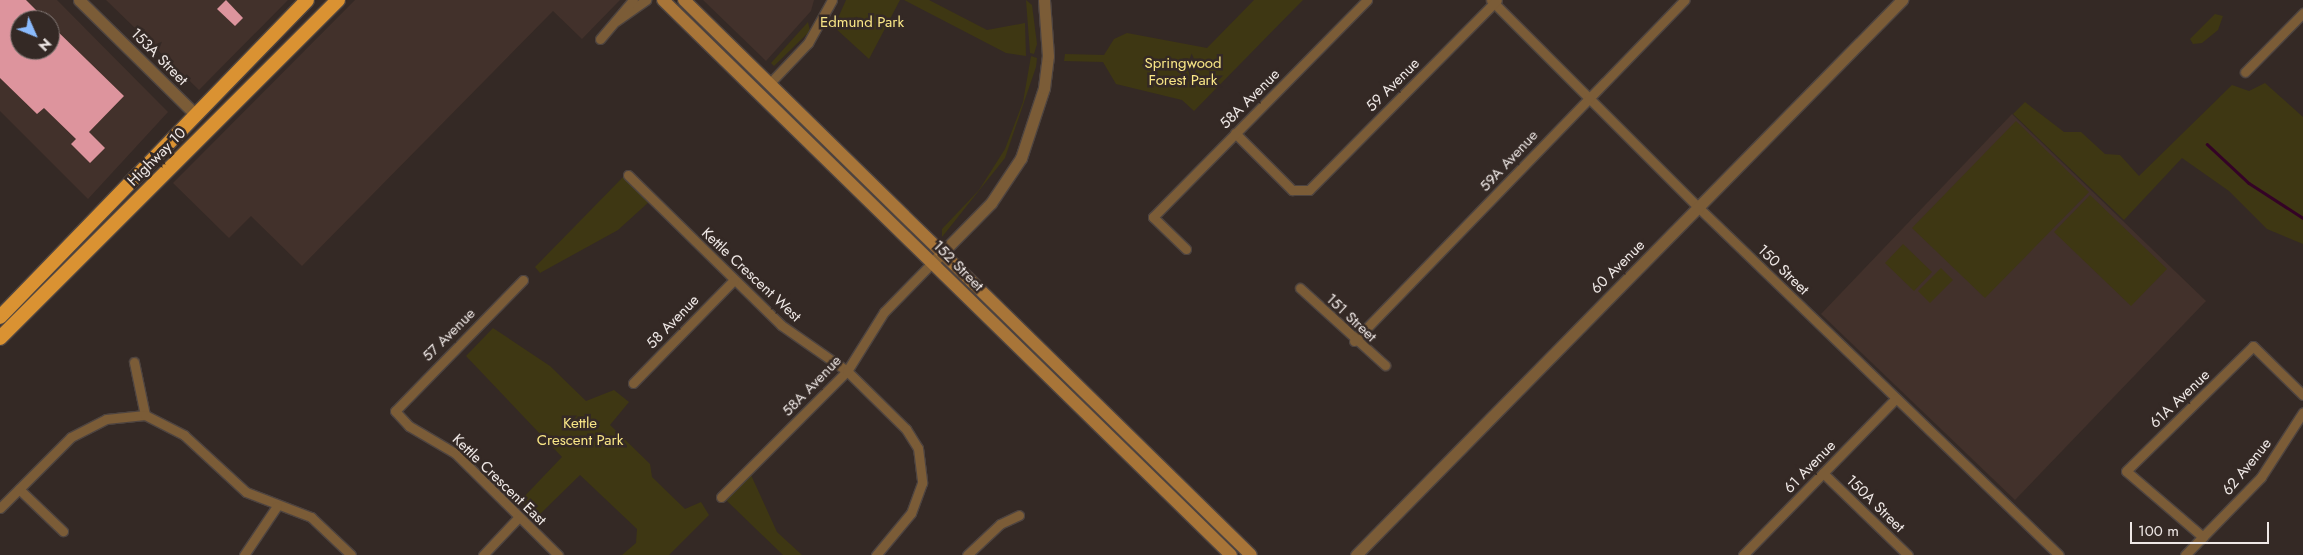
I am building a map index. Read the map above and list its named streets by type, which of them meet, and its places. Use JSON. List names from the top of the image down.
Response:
{
  "streets": {
    "highway": ["Highway 10"],
    "main road": ["152 Street"],
    "street": [
      "153A Street",
      "59 Avenue",
      "58A Avenue",
      "59A Avenue",
      "60 Avenue",
      "150 Street",
      "Kettle Crescent West",
      "151 Street",
      "58 Avenue",
      "57 Avenue",
      "61A Avenue",
      "61 Avenue",
      "62 Avenue",
      "Kettle Crescent East",
      "150A Street"
    ]
  },
  "crossings": [
    ["153A Street", "Highway 10"],
    ["59 Avenue", "58A Avenue"],
    ["59 Avenue", "150 Street"],
    ["58A Avenue", "152 Street"],
    ["58A Avenue", "Kettle Crescent West"],
    ["59A Avenue", "150 Street"],
    ["59A Avenue", "151 Street"],
    ["60 Avenue", "150 Street"],
    ["150 Street", "61 Avenue"],
    ["Kettle Crescent West", "58 Avenue"],
    ["57 Avenue", "Kettle Crescent East"],
    ["61A Avenue", "62 Avenue"],
    ["61 Avenue", "150A Street"]
  ],
  "parks": ["Edmund Park", "Springwood Forest Park", "Kettle Crescent Park"],
  "scale_bar": "100 m",
  "north": "bottom right"
}
